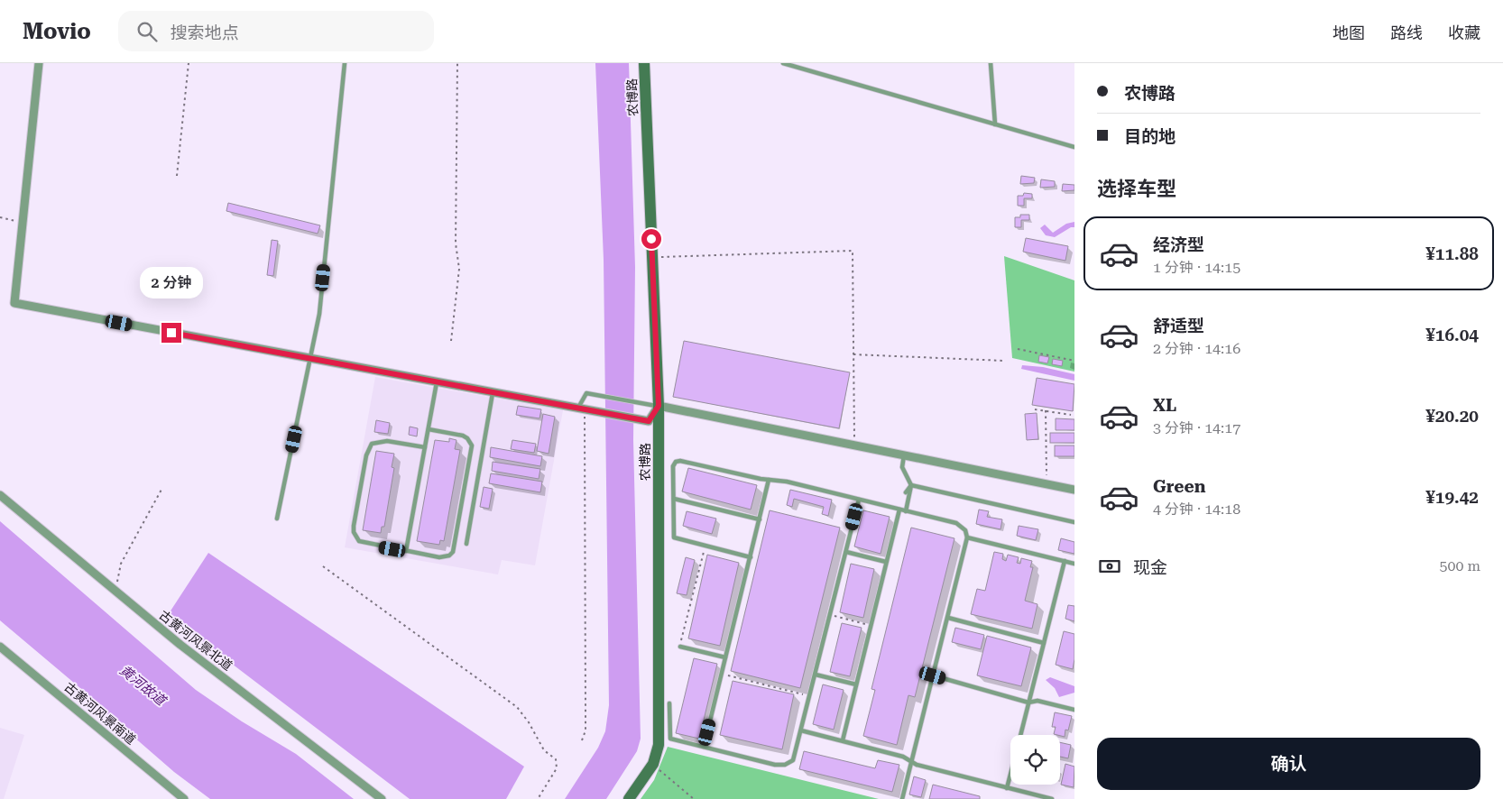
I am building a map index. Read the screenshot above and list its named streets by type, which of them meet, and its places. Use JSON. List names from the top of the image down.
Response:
{
  "streets": {
    "street": ["农博路", "古黄河风景北道", "古黄河风景南道"]
  },
  "water": ["黄河故道"],
  "page": {
    "header": "Movio",
    "search": "搜索地点",
    "nav": ["地图", "路线", "收藏"],
    "banner": ["农博路", "目的地"],
    "heading": "选择车型",
    "list": [
      {
        "name": "经济型",
        "note": "1 分钟 · 14:15",
        "value": "¥11.88"
      },
      {
        "name": "舒适型",
        "note": "2 分钟 · 14:16",
        "value": "¥16.04"
      },
      {
        "name": "XL",
        "note": "3 分钟 · 14:17",
        "value": "¥20.20"
      },
      {
        "name": "Green",
        "note": "4 分钟 · 14:18",
        "value": "¥19.42"
      }
    ],
    "bubble": "2 分钟",
    "pay": ["现金", "500 m"],
    "buttons": "确认"
  }
}
